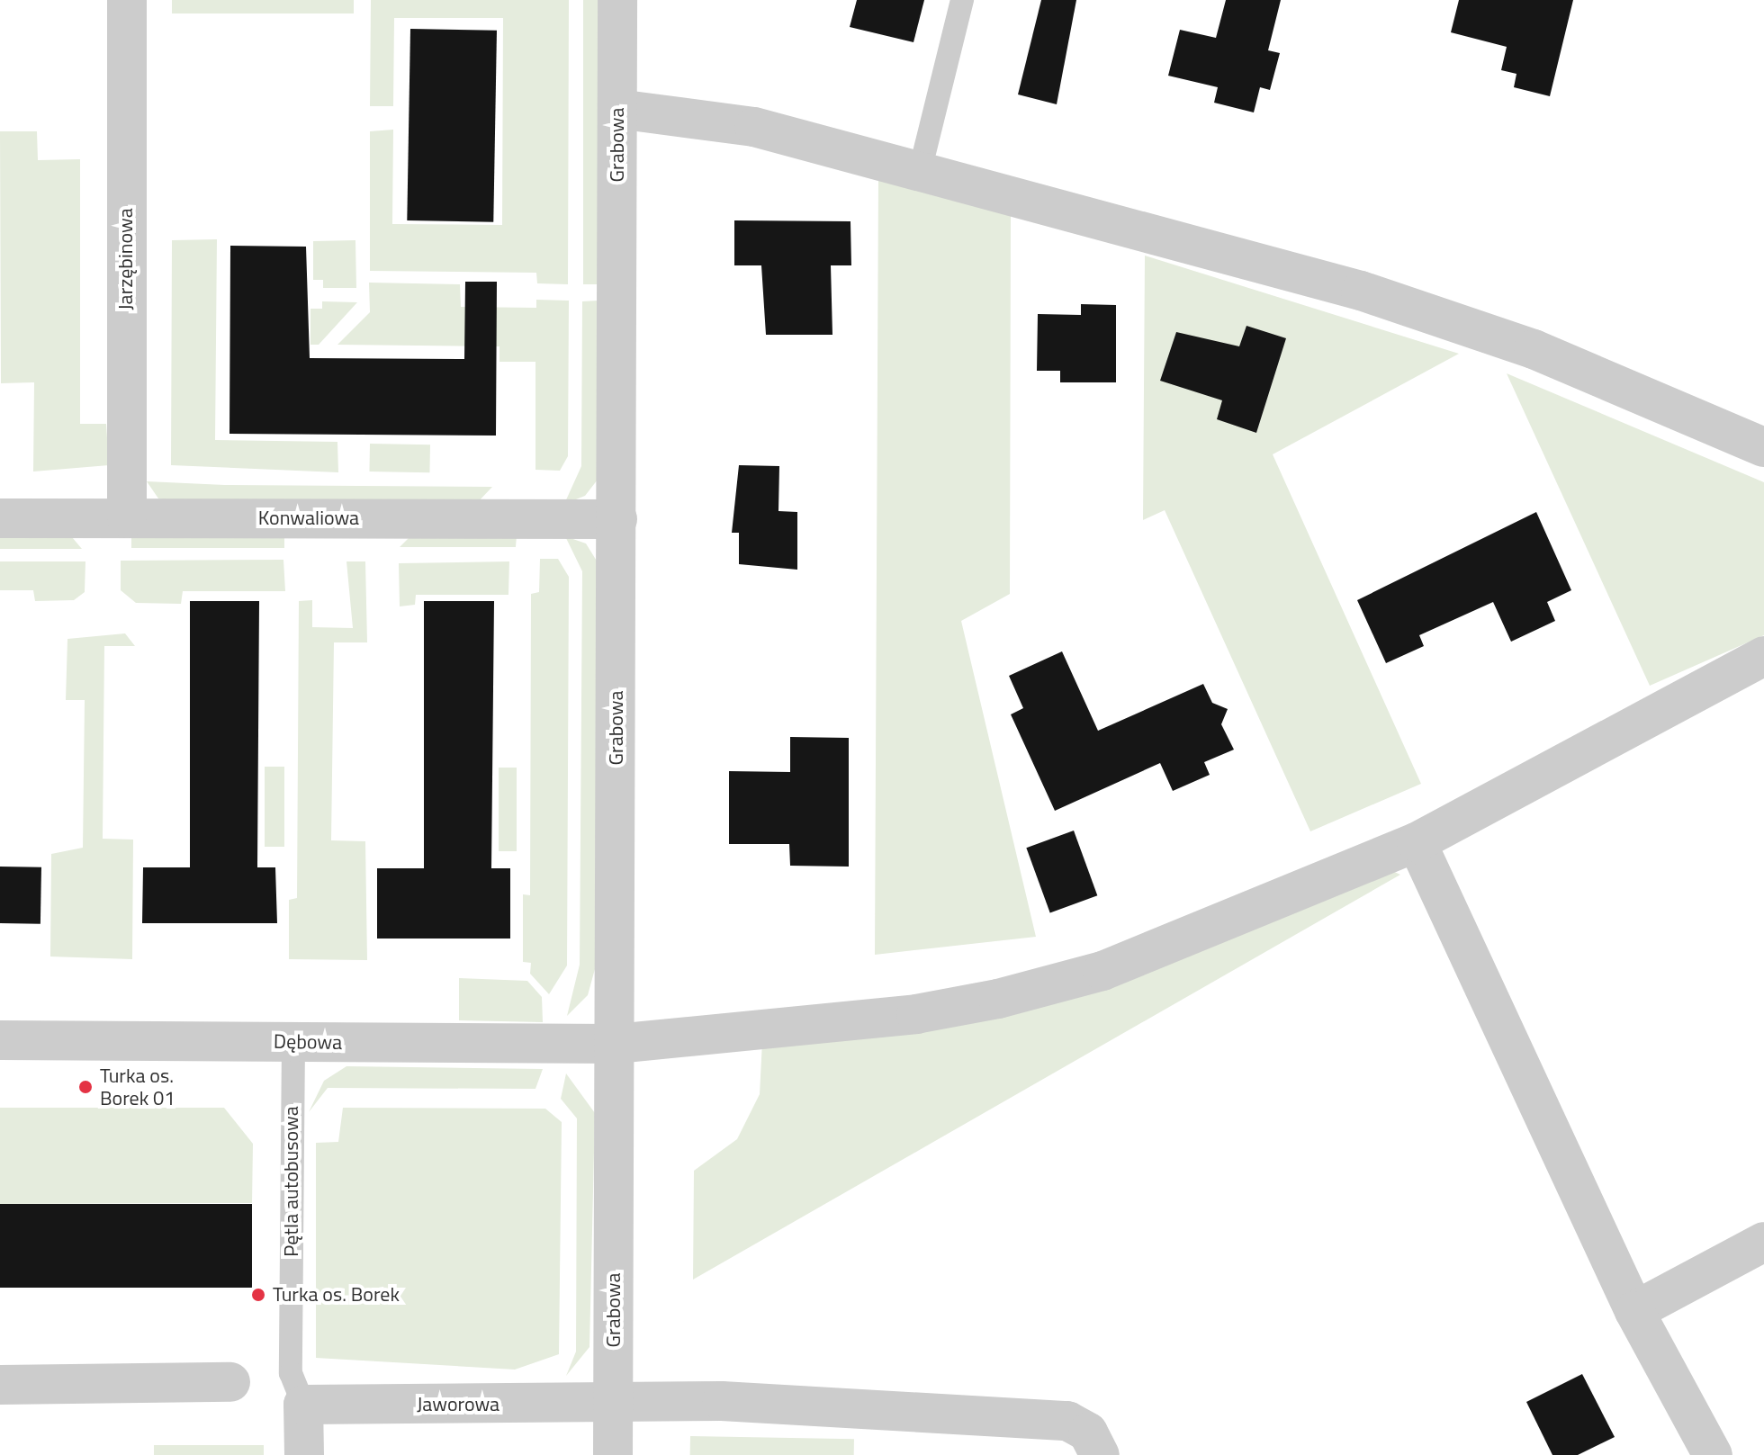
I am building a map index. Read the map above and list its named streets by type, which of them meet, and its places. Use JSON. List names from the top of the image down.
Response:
{
  "streets": {
    "street": [
      "Grabowa",
      "Jarzębinowa",
      "Konwaliowa",
      "Dębowa",
      "Jaworowa"
    ],
    "lane": ["Pętla autobusowa"]
  },
  "crossings": [
    ["Grabowa", "Konwaliowa"],
    ["Grabowa", "Dębowa"],
    ["Grabowa", "Jaworowa"],
    ["Jarzębinowa", "Konwaliowa"],
    ["Dębowa", "Pętla autobusowa"],
    ["Pętla autobusowa", "Jaworowa"]
  ],
  "places": ["Turka os. Borek 01", "Turka os. Borek"]
}
